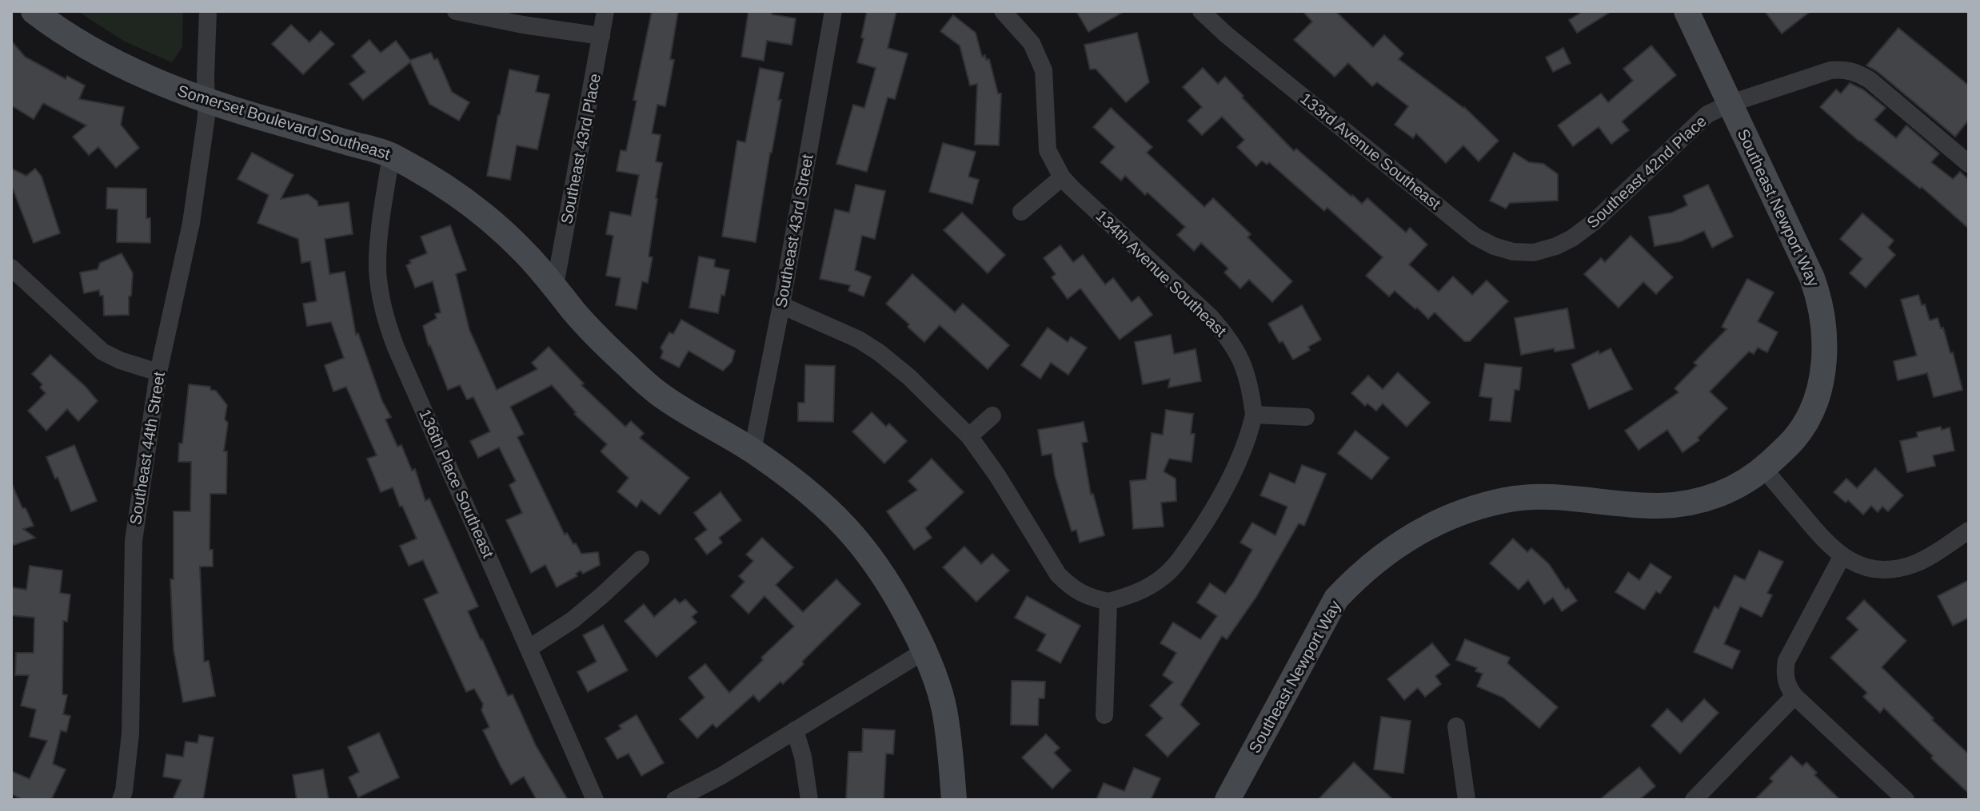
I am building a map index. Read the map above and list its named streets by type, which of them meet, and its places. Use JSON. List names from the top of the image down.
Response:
{
  "streets": {
    "street": [
      "Somerset Boulevard Southeast",
      "Southeast 43rd Place",
      "133rd Avenue Southeast",
      "Southeast 42nd Place",
      "Southeast Newport Way",
      "Southeast 43rd Street",
      "134th Avenue Southeast",
      "Southeast 44th Street",
      "136th Place Southeast"
    ]
  },
  "crossings": [
    ["Somerset Boulevard Southeast", "Southeast 43rd Place"],
    ["Somerset Boulevard Southeast", "Southeast 43rd Street"],
    ["Somerset Boulevard Southeast", "Southeast 44th Street"],
    ["Somerset Boulevard Southeast", "136th Place Southeast"],
    ["133rd Avenue Southeast", "Southeast 42nd Place"],
    ["Southeast 42nd Place", "Southeast Newport Way"]
  ]
}
